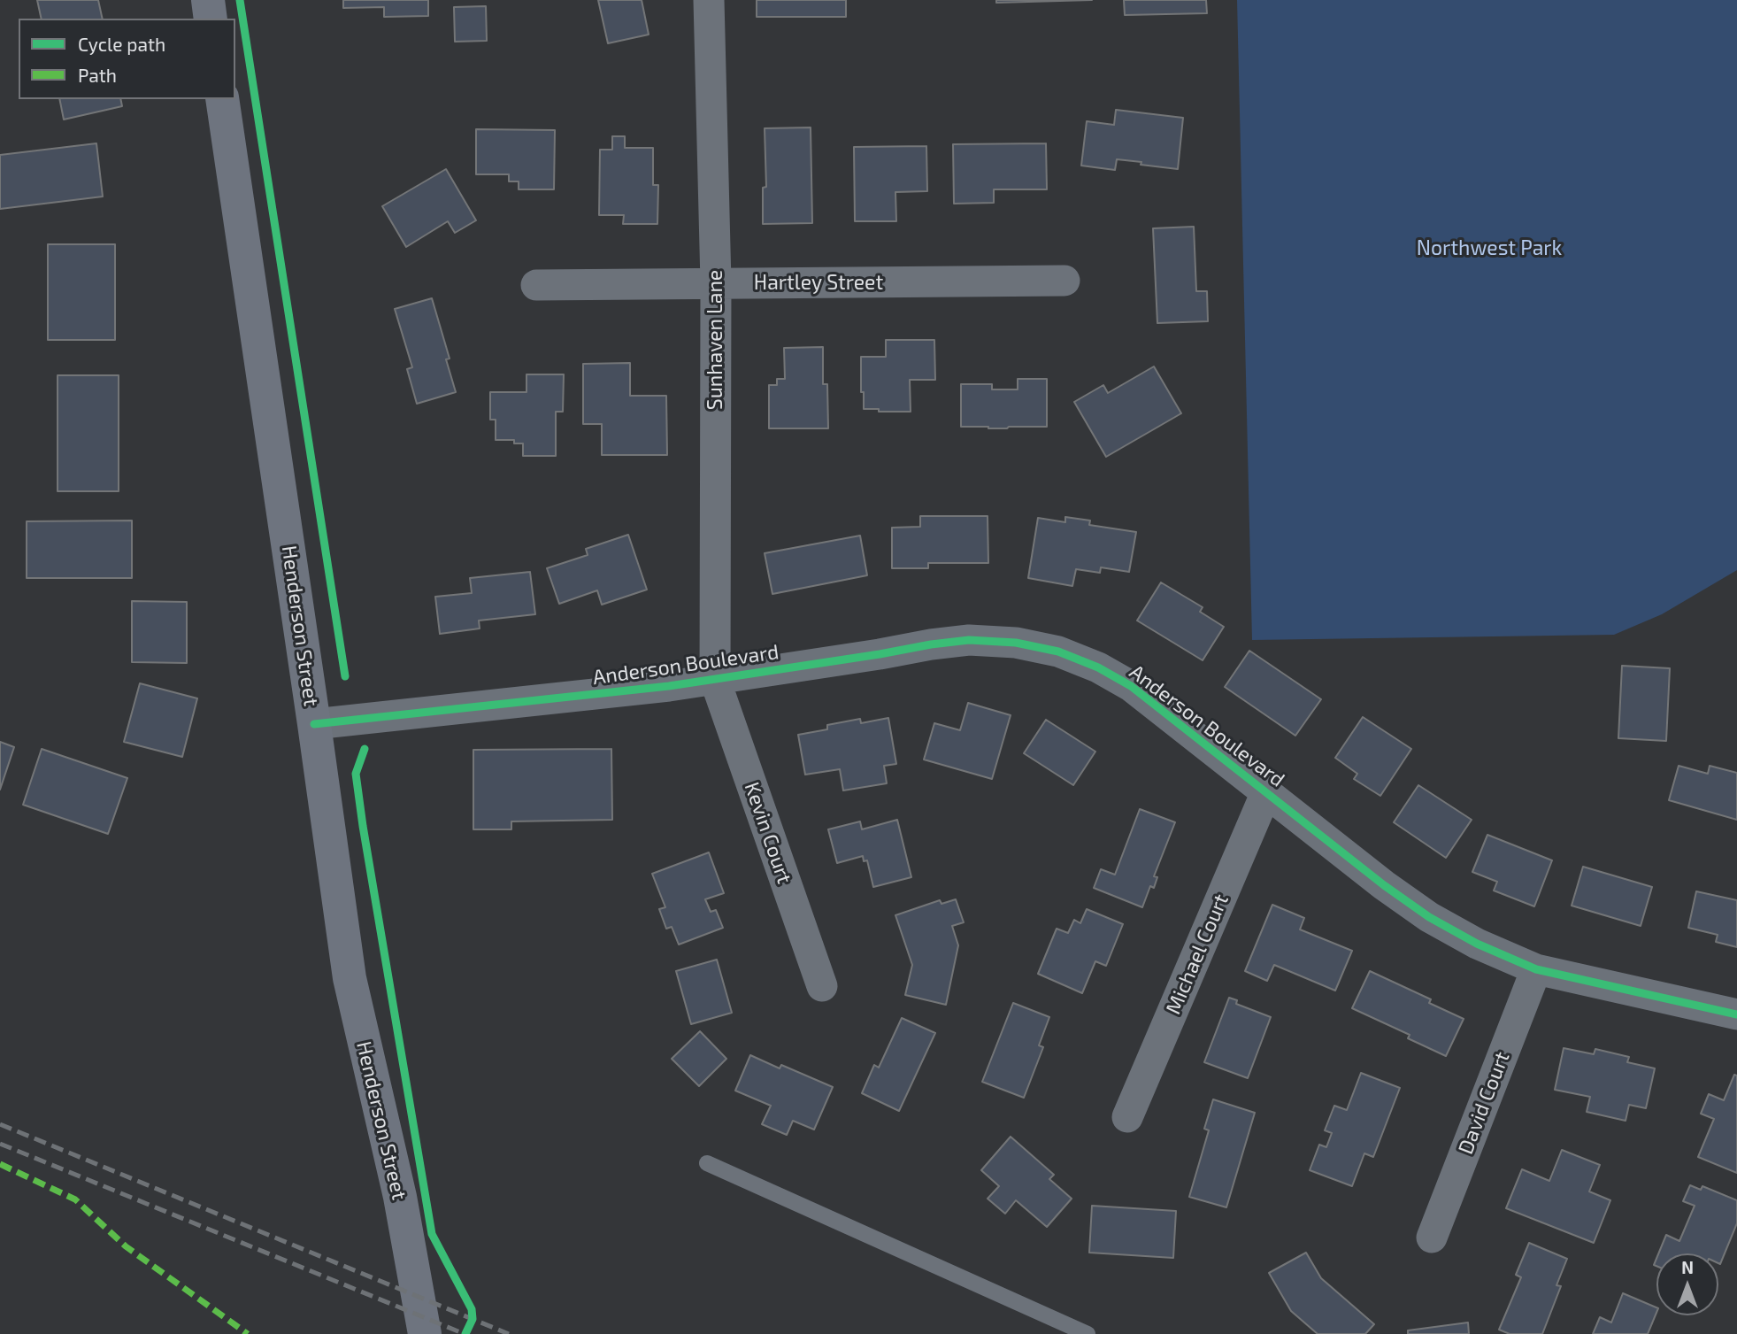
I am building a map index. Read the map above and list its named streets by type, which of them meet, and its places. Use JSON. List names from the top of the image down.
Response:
{
  "streets": {
    "main road": ["Henderson Street"],
    "street": [
      "Hartley Street",
      "Sunhaven Lane",
      "Anderson Boulevard",
      "Kevin Court",
      "Michael Court",
      "David Court"
    ]
  },
  "crossings": [
    ["Hartley Street", "Sunhaven Lane"],
    ["Sunhaven Lane", "Anderson Boulevard"],
    ["Sunhaven Lane", "Kevin Court"],
    ["Henderson Street", "Anderson Boulevard"],
    ["Anderson Boulevard", "Kevin Court"],
    ["Anderson Boulevard", "Michael Court"],
    ["Anderson Boulevard", "David Court"]
  ],
  "parks": ["Northwest Park"],
  "legend": ["Cycle path", "Path"],
  "north": "top"
}
